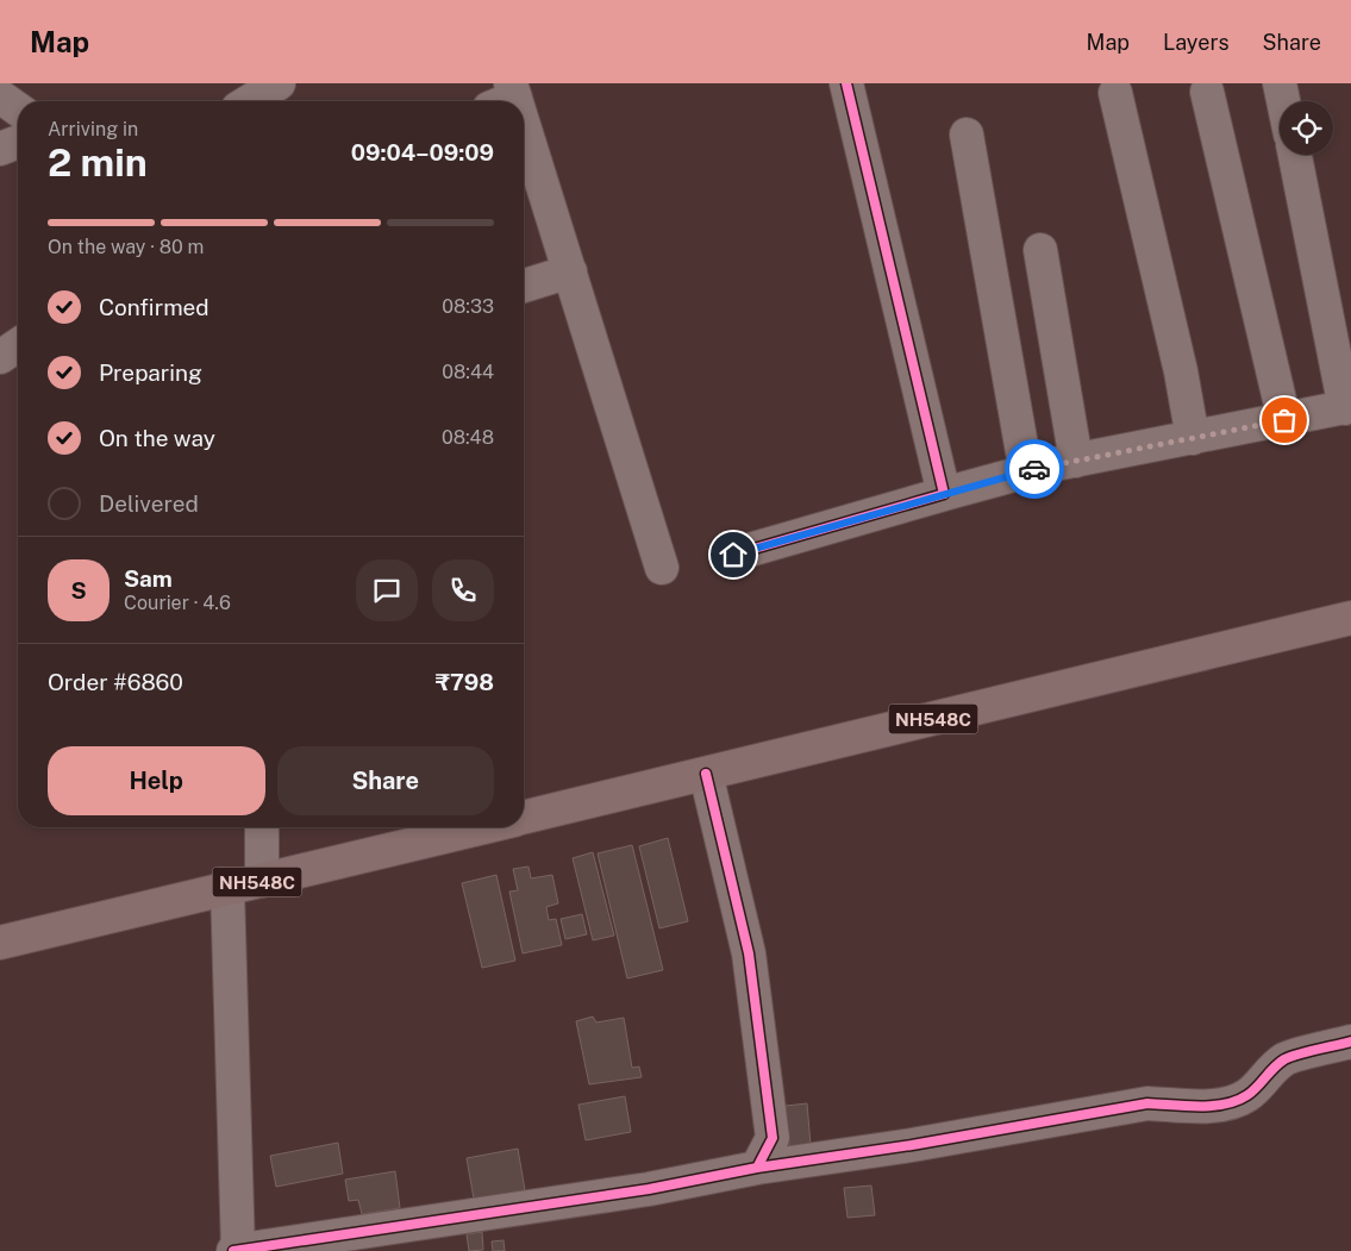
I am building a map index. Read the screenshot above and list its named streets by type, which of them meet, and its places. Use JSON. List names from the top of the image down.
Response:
{
  "streets": {
    "highway": ["NH548C"]
  },
  "page": {
    "header": "Map",
    "nav": ["Map", "Layers", "Share"],
    "heading": ["2 min", "Arriving in", "09:04–09:09"],
    "panel": [
      "Sam",
      "Courier · 4.6",
      "Order #6860",
      "₹798"
    ],
    "bar": "On the way · 80 m",
    "list": [
      ["Confirmed", "08:33"],
      ["Preparing", "08:44"],
      ["On the way", "08:48"],
      "Delivered"
    ],
    "round": "S",
    "buttons": ["Help", "Share"]
  }
}
